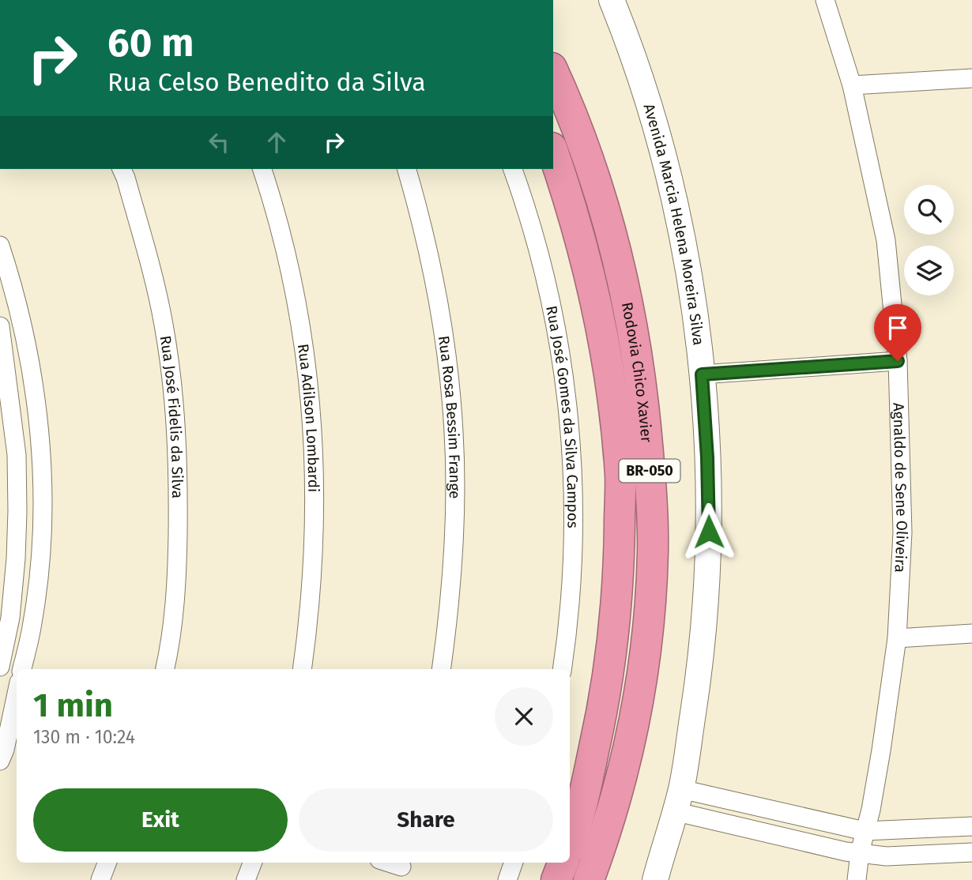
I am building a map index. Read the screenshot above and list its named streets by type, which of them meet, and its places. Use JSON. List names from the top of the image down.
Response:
{
  "streets": {
    "highway": ["Rodovia Chico Xavier", "BR-050"],
    "street": [
      "Avenida Marcia Helena Moreira Silva",
      "Rua José Fidelis da Silva",
      "Rua Adilson Lombardi",
      "Rua José Gomes da Silva Campos",
      "Rua Rosa Bessim Frange",
      "Agnaldo de Sene Oliveira"
    ]
  },
  "page": {
    "turn": ["60 m", "Rua Celso Benedito da Silva"],
    "heading": ["1 min", "130 m · 10:24"],
    "buttons": ["Exit", "Share"]
  }
}
